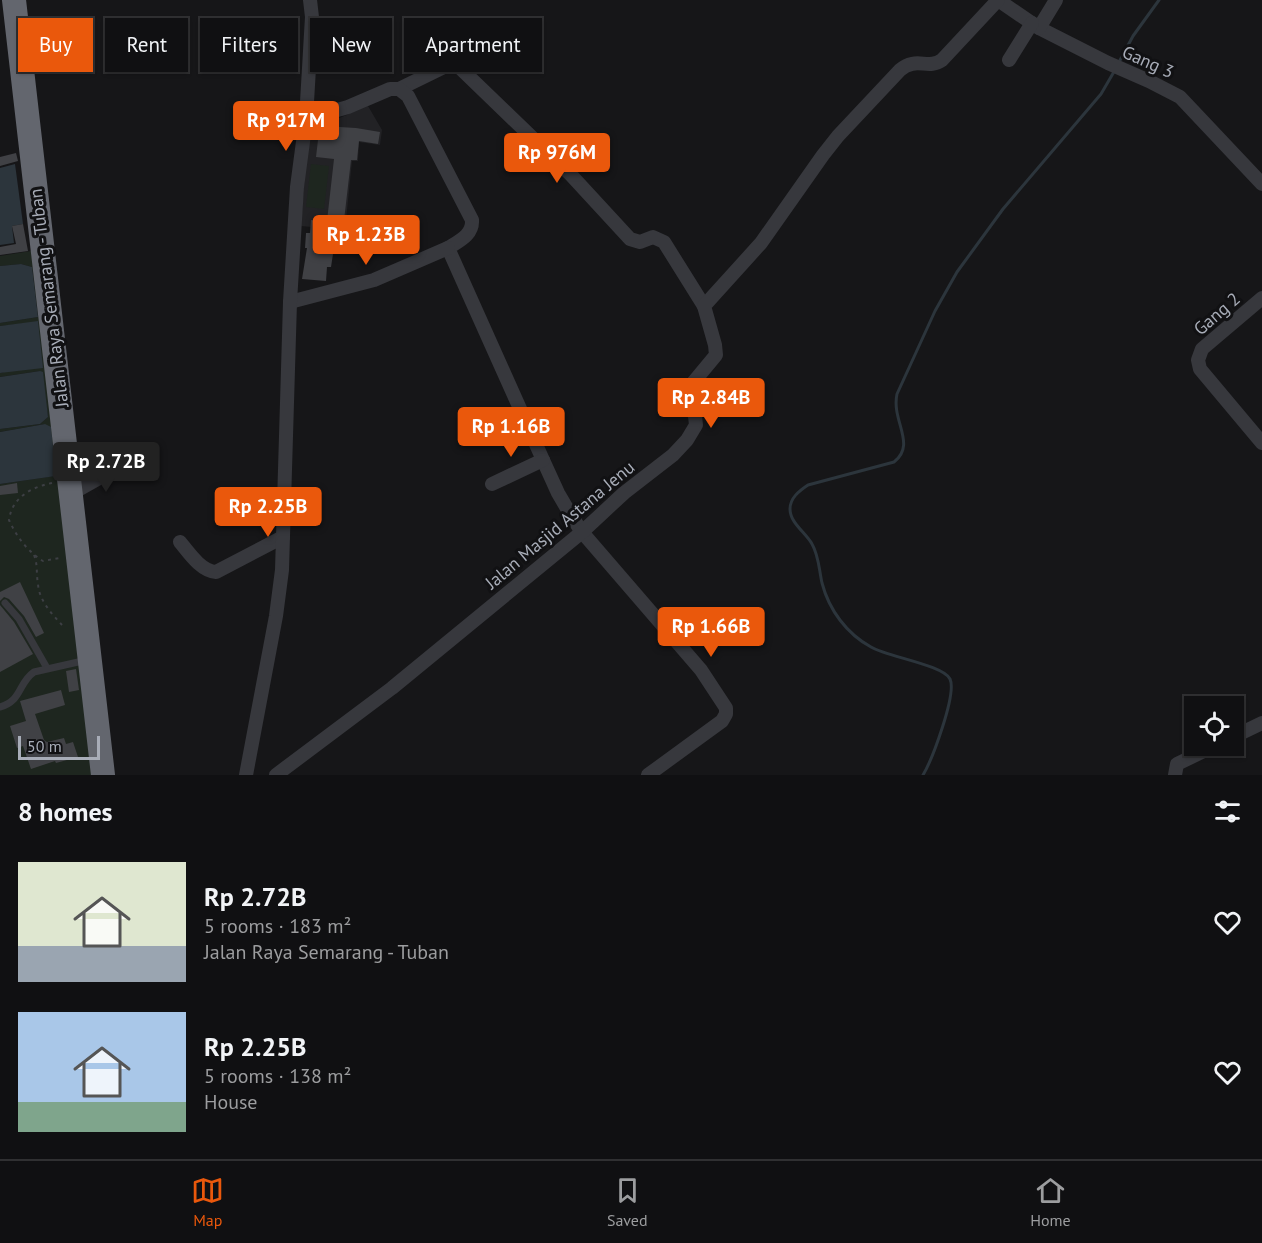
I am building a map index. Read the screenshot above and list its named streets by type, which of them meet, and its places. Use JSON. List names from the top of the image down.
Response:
{
  "streets": {
    "highway": ["Jalan Raya Semarang - Tuban"],
    "street": ["Gang 3", "Gang 2", "Jalan Masjid Astana Jenu"]
  },
  "scale_bar": "50 m",
  "page": {
    "chip": [
      "Buy",
      "Rent",
      "Filters",
      "New",
      "Apartment"
    ],
    "price": [
      "Rp 917M",
      "Rp 976M",
      "Rp 1.23B",
      "Rp 2.84B",
      "Rp 1.16B",
      "Rp 2.72B",
      "Rp 2.25B",
      "Rp 1.66B"
    ],
    "scale": "50 m",
    "heading": "8 homes",
    "list": [
      {
        "name": "Rp 2.72B",
        "note": "5 rooms · 183 m² · Jalan Raya Semarang - Tuban"
      },
      {
        "name": "Rp 2.25B",
        "note": "5 rooms · 138 m² · House"
      }
    ],
    "tabs": ["Map", "Saved", "Home"]
  }
}
